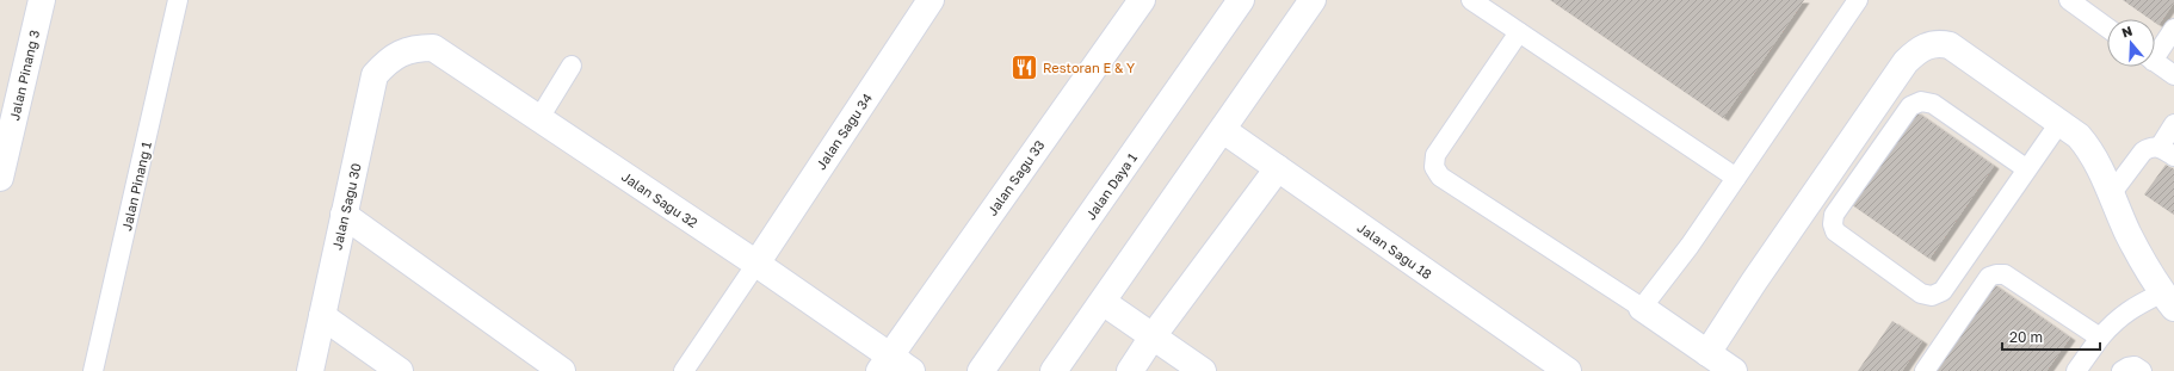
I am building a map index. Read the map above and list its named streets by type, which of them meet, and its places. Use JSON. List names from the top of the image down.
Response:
{
  "streets": {
    "street": [
      "Jalan Pinang 3",
      "Jalan Sagu 34",
      "Jalan Sagu 33",
      "Jalan Daya 1",
      "Jalan Sagu 32",
      "Jalan Sagu 30",
      "Jalan Sagu 18"
    ],
    "lane": ["Jalan Pinang 1"]
  },
  "crossings": [
    ["Jalan Sagu 34", "Jalan Sagu 32"],
    ["Jalan Sagu 33", "Jalan Sagu 32"],
    ["Jalan Sagu 32", "Jalan Sagu 30"]
  ],
  "places": {
    "restaurant": ["Restoran E & Y"]
  },
  "scale_bar": "20 m",
  "north": "top"
}
